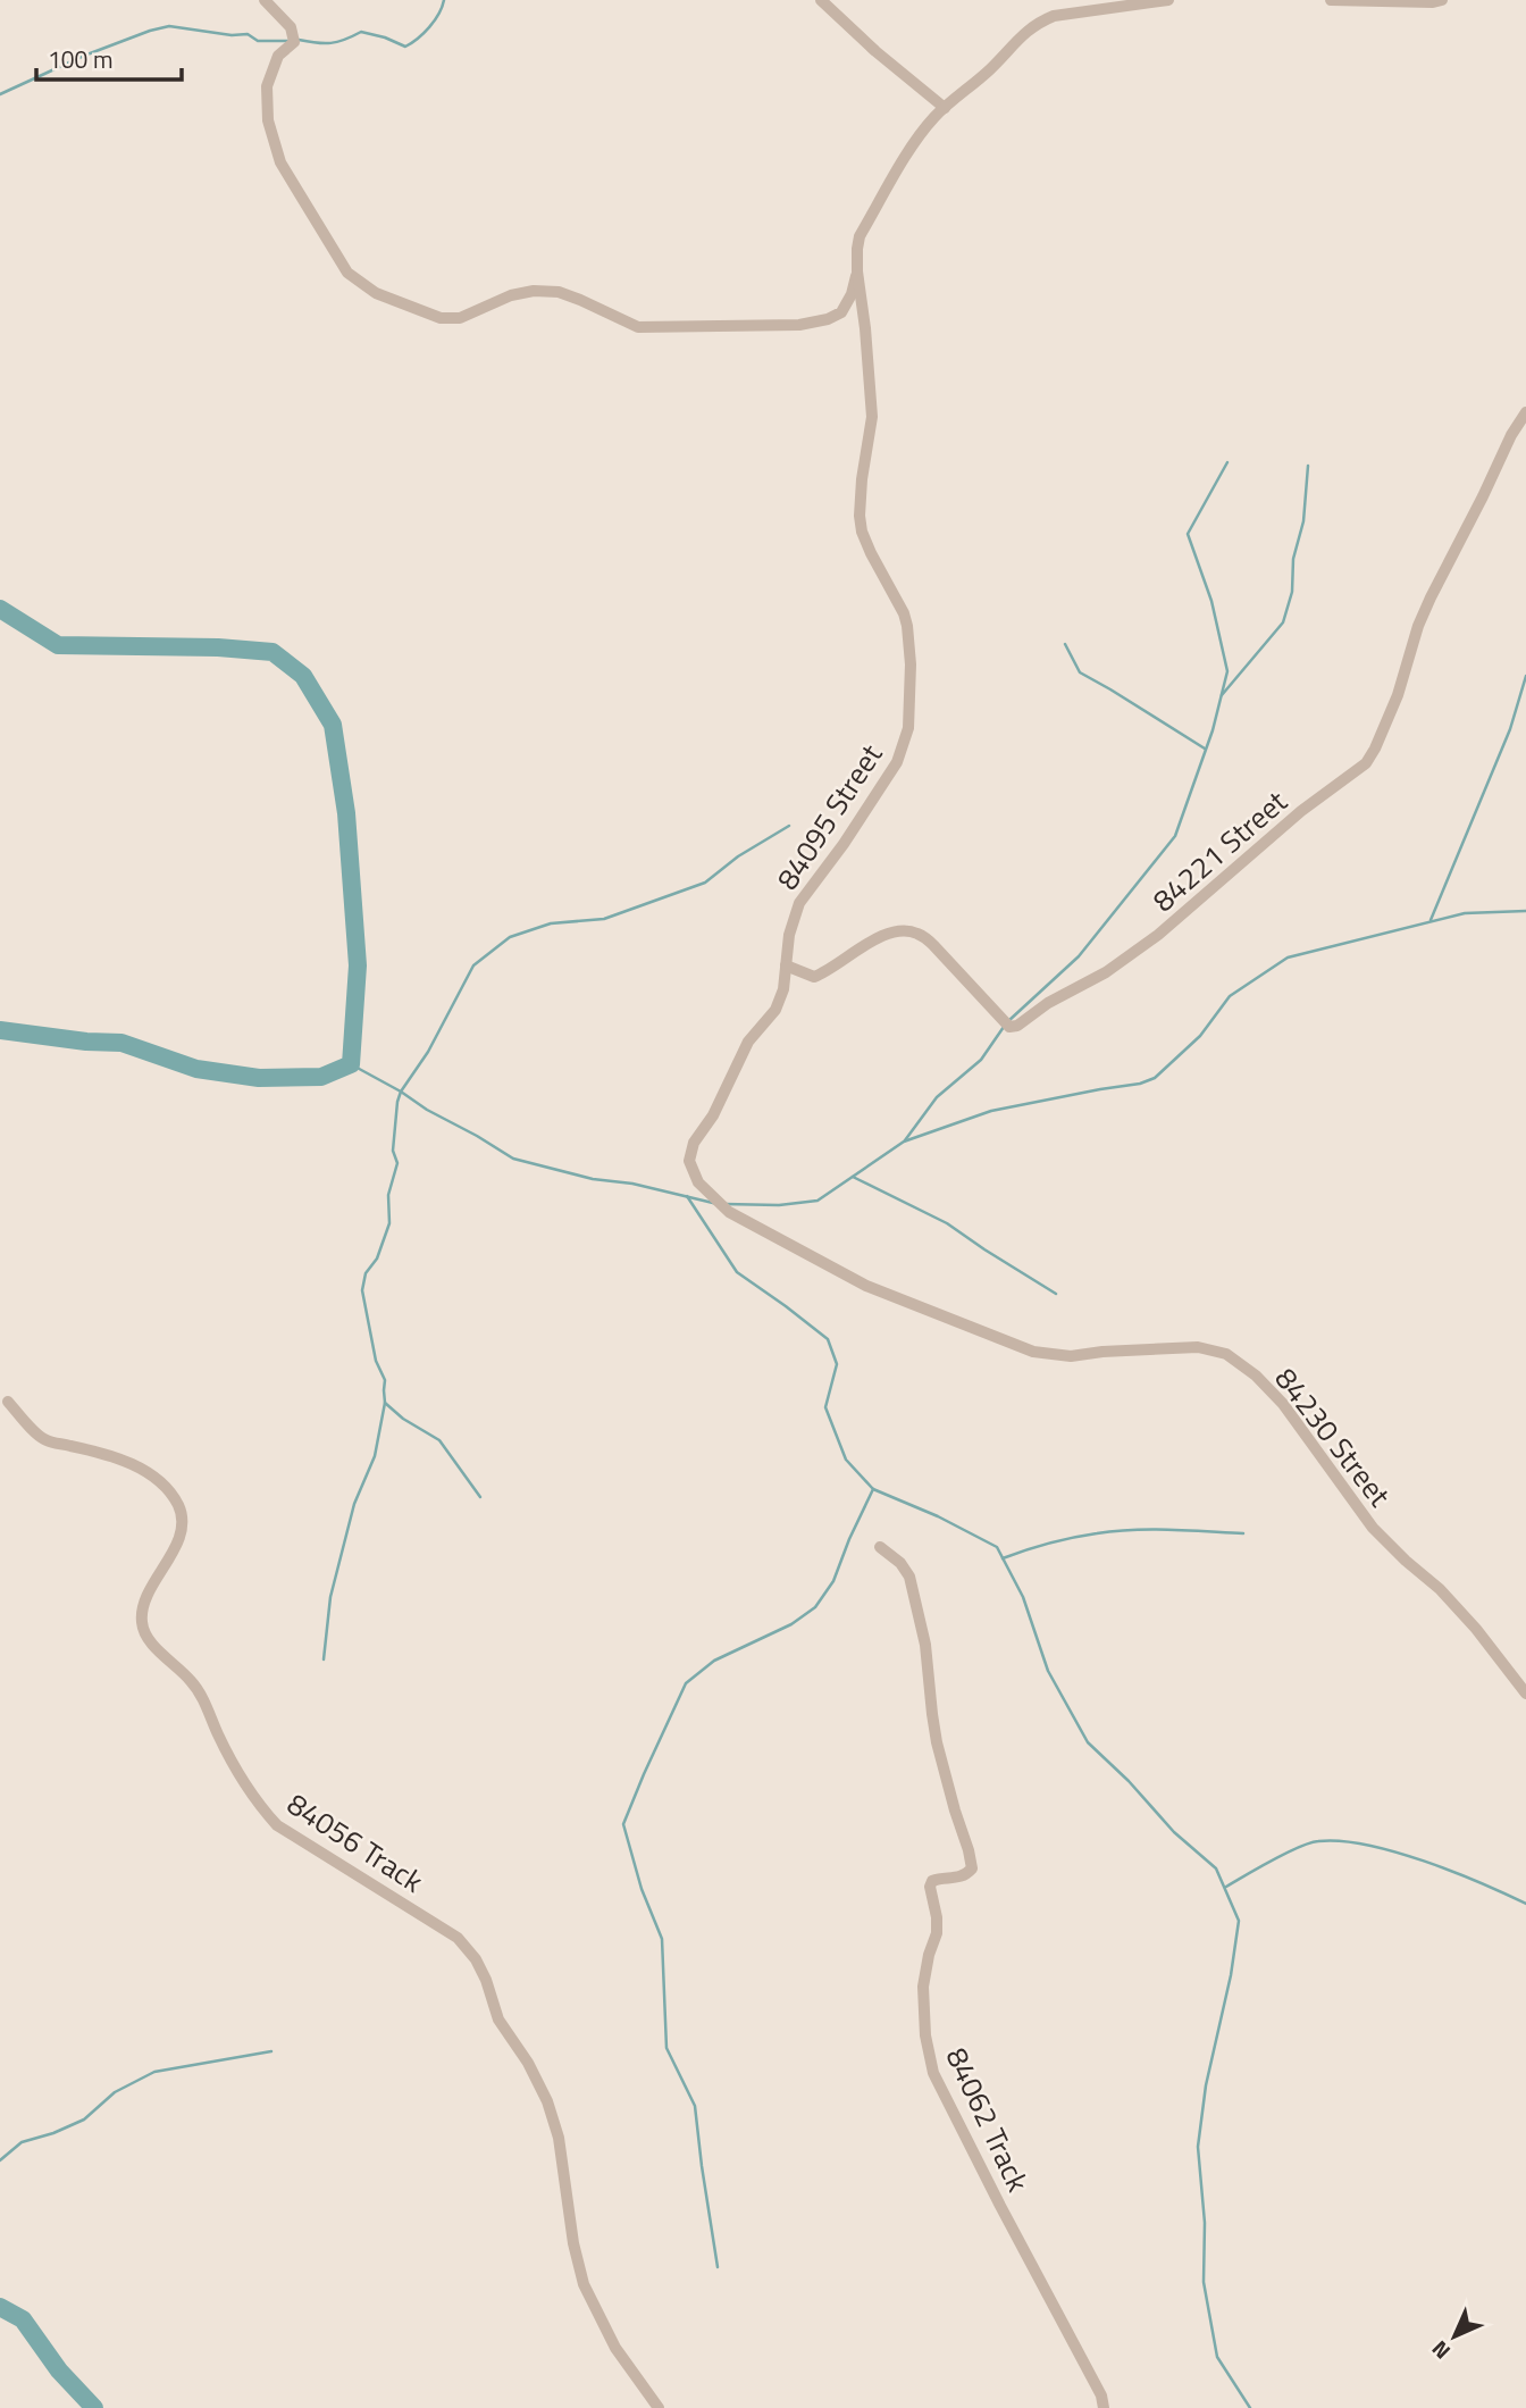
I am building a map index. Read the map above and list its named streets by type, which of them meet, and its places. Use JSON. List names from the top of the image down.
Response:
{
  "streets": {
    "street": [
      "84095 Street",
      "84221 Street",
      "84230 Street",
      "84056 Track",
      "84062 Track"
    ]
  },
  "crossings": [
    ["84095 Street", "84221 Street"],
    ["84095 Street", "84230 Street"]
  ],
  "scale_bar": "100 m",
  "north": "bottom left"
}
